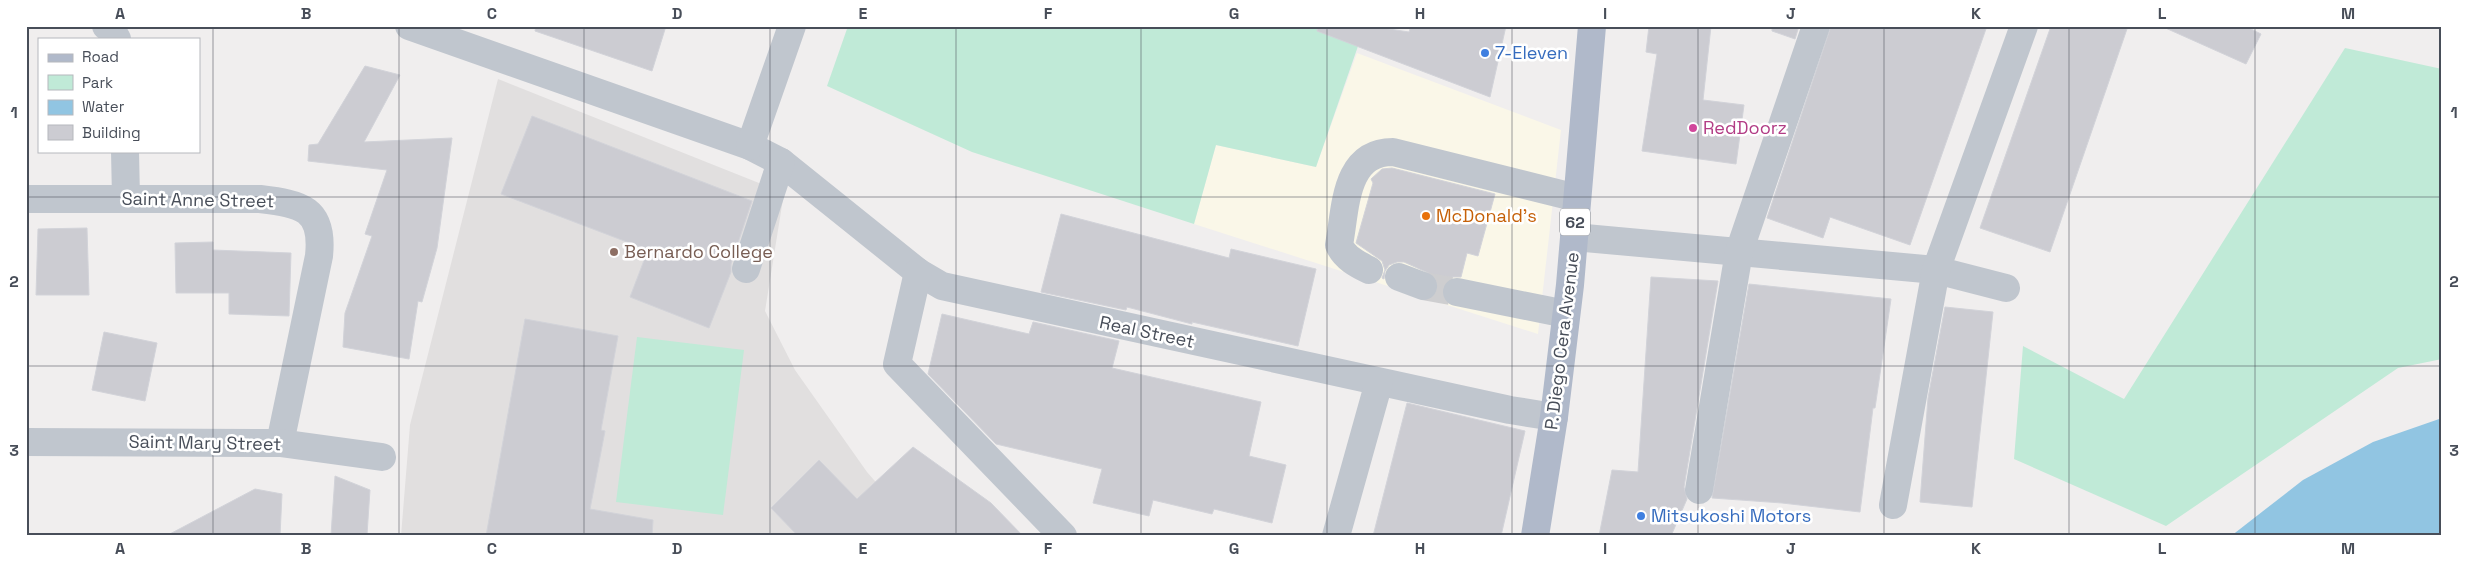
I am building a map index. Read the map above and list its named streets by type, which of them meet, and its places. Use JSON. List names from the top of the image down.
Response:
{
  "streets": {
    "main road": ["62", "P. Diego Cera Avenue"],
    "street": ["Saint Anne Street", "Real Street", "Saint Mary Street"]
  },
  "crossings": [
    ["Saint Anne Street", "Saint Mary Street"],
    ["Real Street", "P. Diego Cera Avenue"]
  ],
  "places": [
    "7-Eleven",
    "RedDoorz",
    "McDonald's",
    "Bernardo College",
    "Mitsukoshi Motors"
  ],
  "legend": [
    "Road",
    "Park",
    "Water",
    "Building"
  ],
  "grid": {
    "columns": [
      "A",
      "B",
      "C",
      "D",
      "E",
      "F",
      "G",
      "H",
      "I",
      "J",
      "K",
      "L",
      "M"
    ],
    "rows": ["1", "2", "3"]
  }
}
